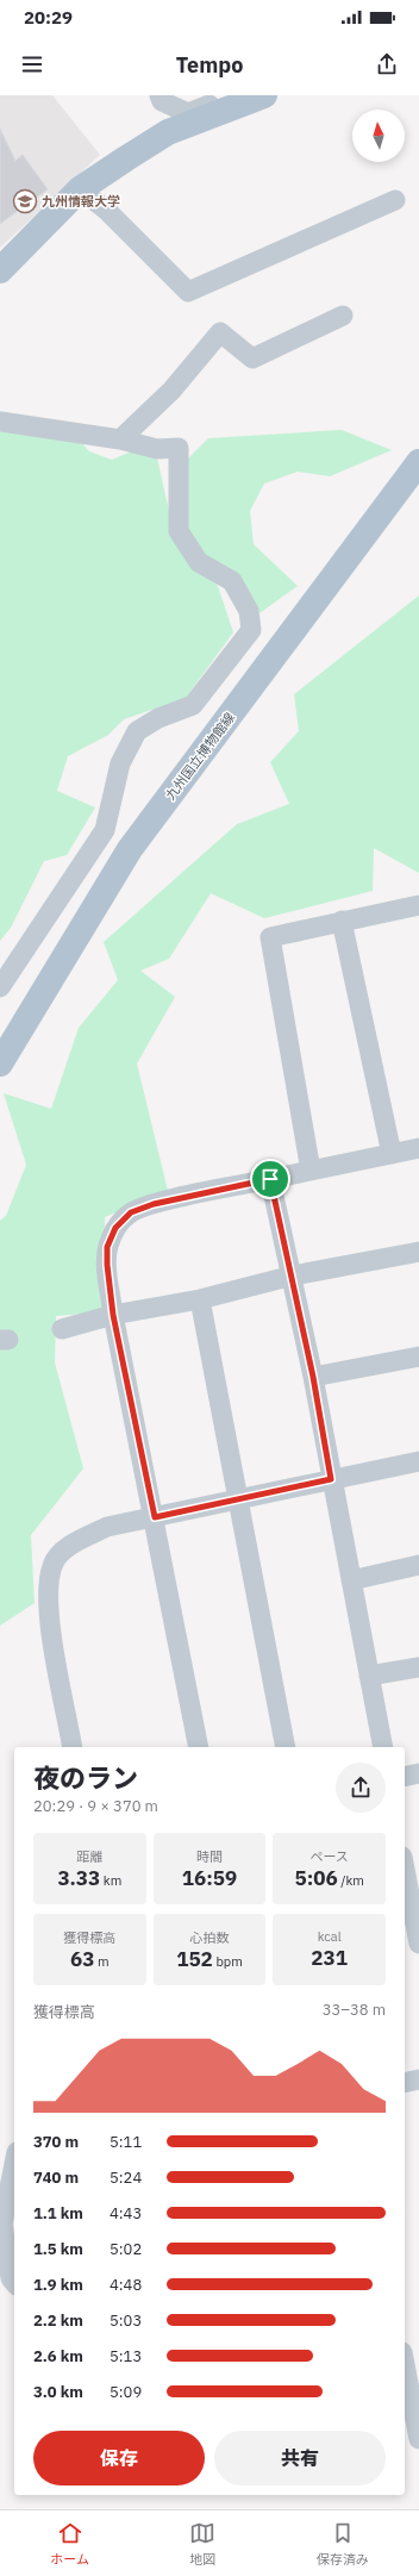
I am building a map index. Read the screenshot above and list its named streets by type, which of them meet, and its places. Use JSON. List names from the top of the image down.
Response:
{
  "streets": {
    "main road": ["九州国立博物館線"]
  },
  "places": {
    "school or university": ["九州情報大学"]
  },
  "north": "top",
  "page": {
    "status": "20:29",
    "header": "Tempo",
    "heading": ["夜のラン", "20:29 · 9 × 370 m"],
    "stats": [
      ["距離", "3.33 km"],
      ["時間", "16:59"],
      ["ペース", "5:06 /km"],
      ["獲得標高", "63 m"],
      ["心拍数", "152 bpm"],
      ["kcal", "231"]
    ],
    "chart": ["獲得標高", "33–38 m"],
    "list": [
      {
        "name": "370 m",
        "note": "5:11"
      },
      {
        "name": "740 m",
        "note": "5:24"
      },
      {
        "name": "1.1 km",
        "note": "4:43"
      },
      {
        "name": "1.5 km",
        "note": "5:02"
      },
      {
        "name": "1.9 km",
        "note": "4:48"
      },
      {
        "name": "2.2 km",
        "note": "5:03"
      },
      {
        "name": "2.6 km",
        "note": "5:13"
      },
      {
        "name": "3.0 km",
        "note": "5:09"
      }
    ],
    "buttons": ["保存", "共有"],
    "tabs": ["ホーム", "地図", "保存済み"]
  }
}
